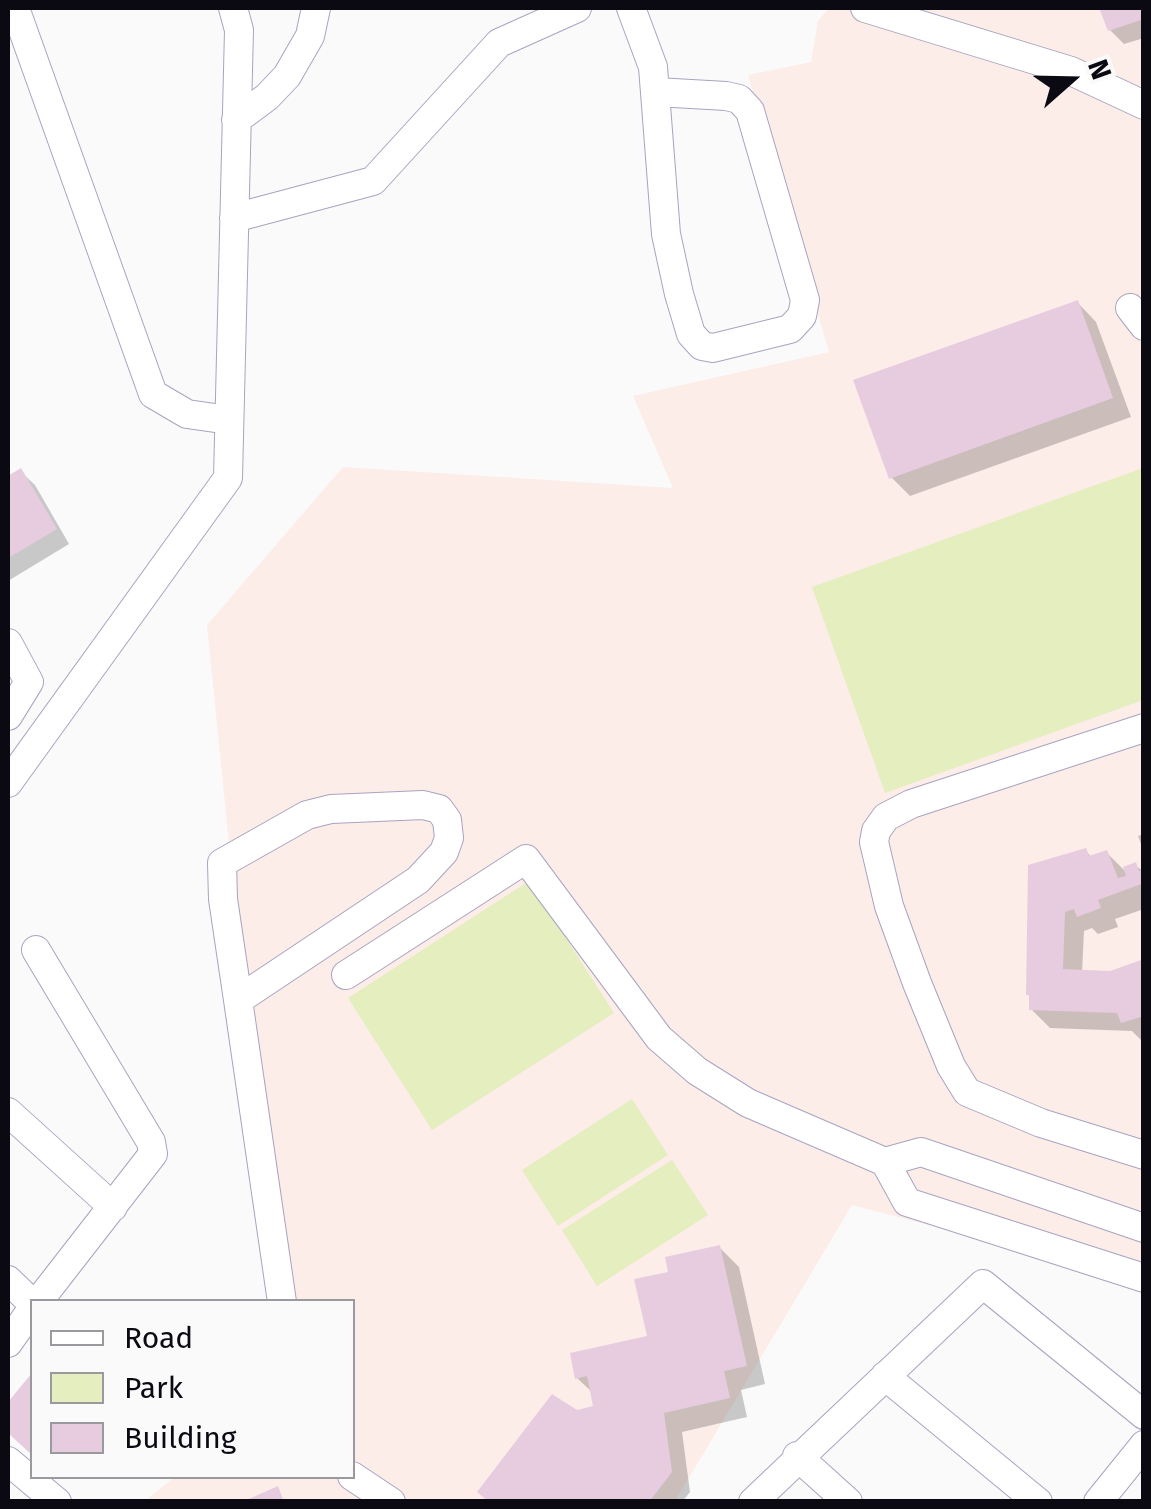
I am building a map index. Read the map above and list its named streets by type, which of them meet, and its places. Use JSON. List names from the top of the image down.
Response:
{
  "legend": ["Road", "Park", "Building"],
  "north": "right"
}
